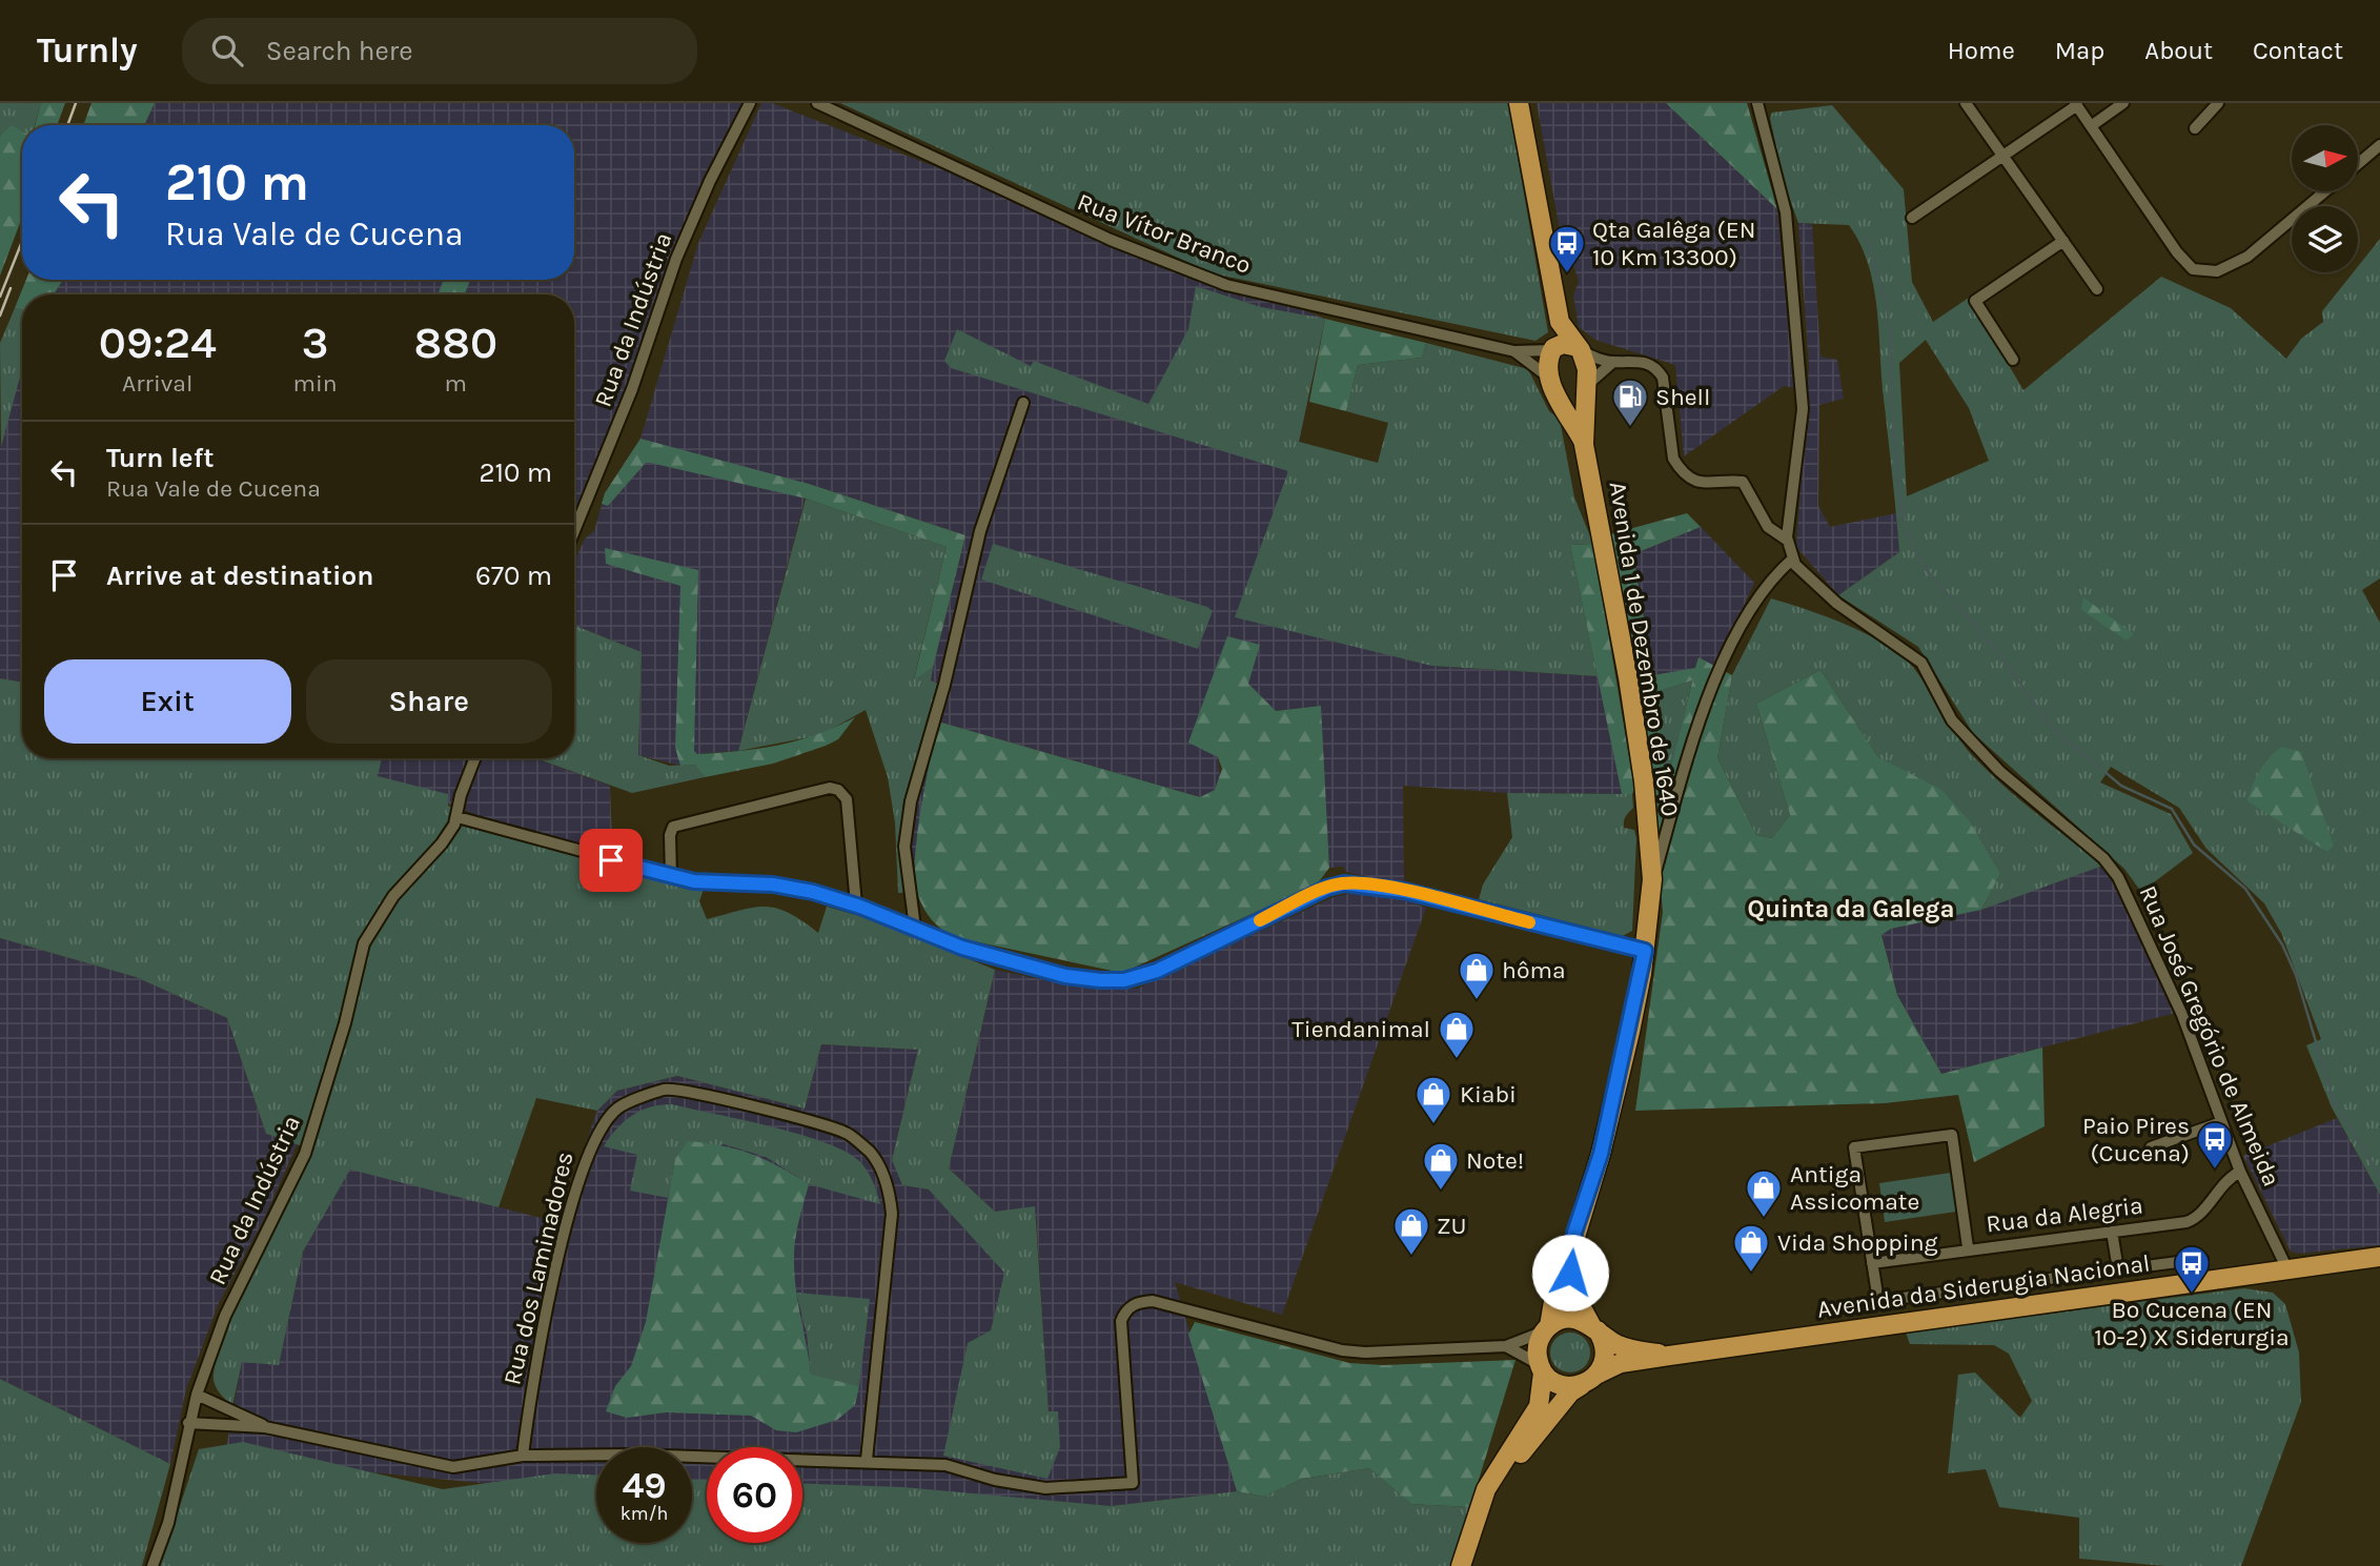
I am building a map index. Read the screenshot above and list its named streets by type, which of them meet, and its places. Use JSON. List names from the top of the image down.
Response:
{
  "streets": {
    "main road": ["Avenida 1 de Dezembro de 1640", "Avenida da Siderugia Nacional"],
    "street": [
      "Rua Vítor Branco",
      "Rua da Indústria",
      "Rua José Gregório de Almeida",
      "Rua da Alegria",
      "Rua dos Laminadores"
    ]
  },
  "crossings": [
    ["Rua Vítor Branco", "Avenida 1 de Dezembro de 1640"],
    ["Avenida 1 de Dezembro de 1640", "Avenida da Siderugia Nacional"],
    ["Rua José Gregório de Almeida", "Rua da Alegria"],
    ["Rua José Gregório de Almeida", "Avenida da Siderugia Nacional"]
  ],
  "districts": ["Quinta da Galega"],
  "places": {
    "bus stop": ["Qta Galêga (EN 10 Km 13300)", "Paio Pires (Cucena)", "Bº Cucena (EN 10-2) X Siderurgia"],
    "fuel station": ["Shell"],
    "shop": [
      "hôma",
      "Tiendanimal",
      "Kiabi",
      "Note!",
      "Antiga Assicomate",
      "ZU",
      "Vida Shopping"
    ]
  },
  "north": "right",
  "page": {
    "header": "Turnly",
    "search": "Search here",
    "nav": [
      "Home",
      "Map",
      "About",
      "Contact"
    ],
    "turn": ["210 m", "Rua Vale de Cucena"],
    "eta": [
      "09:24",
      "Arrival",
      "3",
      "min",
      "880",
      "m"
    ],
    "list": [
      {
        "name": "Turn left",
        "note": "Rua Vale de Cucena",
        "value": "210 m"
      },
      {
        "name": "Arrive at destination",
        "value": "670 m"
      }
    ],
    "buttons": ["Exit", "Share"],
    "speed": "49 km/h",
    "limit": "60"
  }
}
